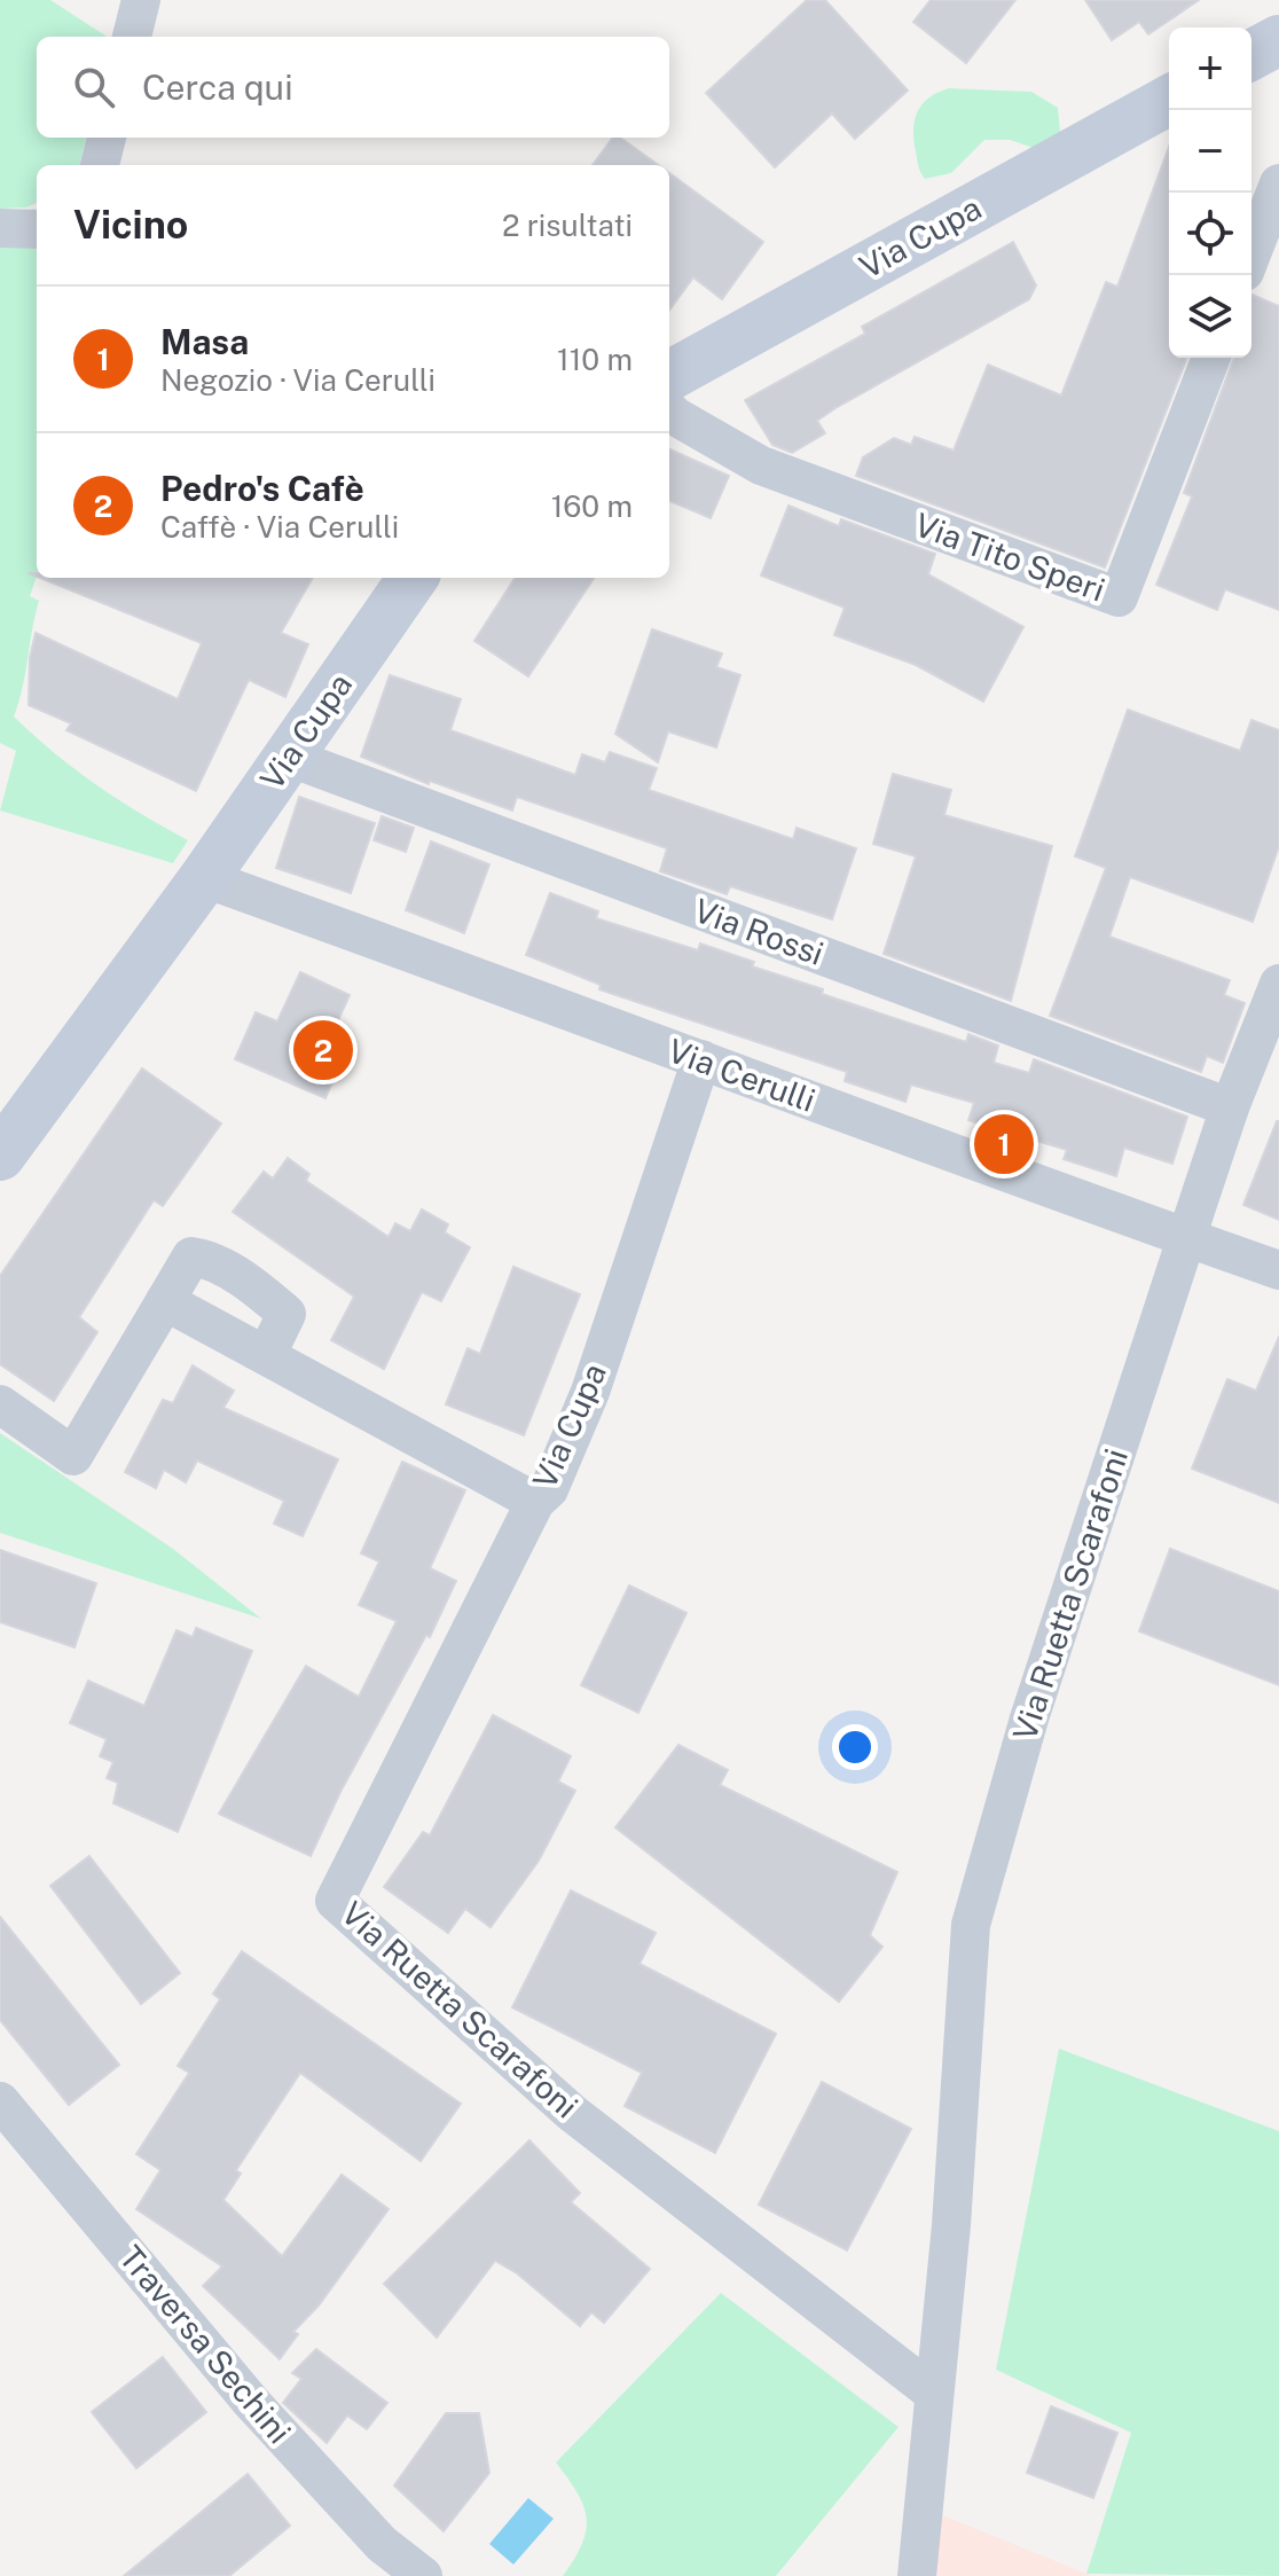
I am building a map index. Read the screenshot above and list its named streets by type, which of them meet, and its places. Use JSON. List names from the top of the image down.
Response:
{
  "streets": {
    "street": [
      "Via Cupa",
      "Via Tito Speri",
      "Via Rossi",
      "Via Cerulli",
      "Via Ruetta Scarafoni",
      "Traversa Sechini"
    ]
  },
  "crossings": [
    ["Via Cupa", "Via Rossi"],
    ["Via Cupa", "Via Cerulli"],
    ["Via Cupa", "Via Ruetta Scarafoni"],
    ["Via Rossi", "Via Ruetta Scarafoni"],
    ["Via Cerulli", "Via Ruetta Scarafoni"]
  ],
  "page": {
    "map_buttons": ["+", "−"],
    "search": "Cerca qui",
    "heading": ["Vicino", "2 risultati"],
    "list": [
      {
        "mark": "1",
        "name": "Masa",
        "note": "Negozio · Via Cerulli",
        "value": "110 m"
      },
      {
        "mark": "2",
        "name": "Pedro's Cafè",
        "note": "Caffè · Via Cerulli",
        "value": "160 m"
      }
    ],
    "pins": ["2", "1"]
  }
}
